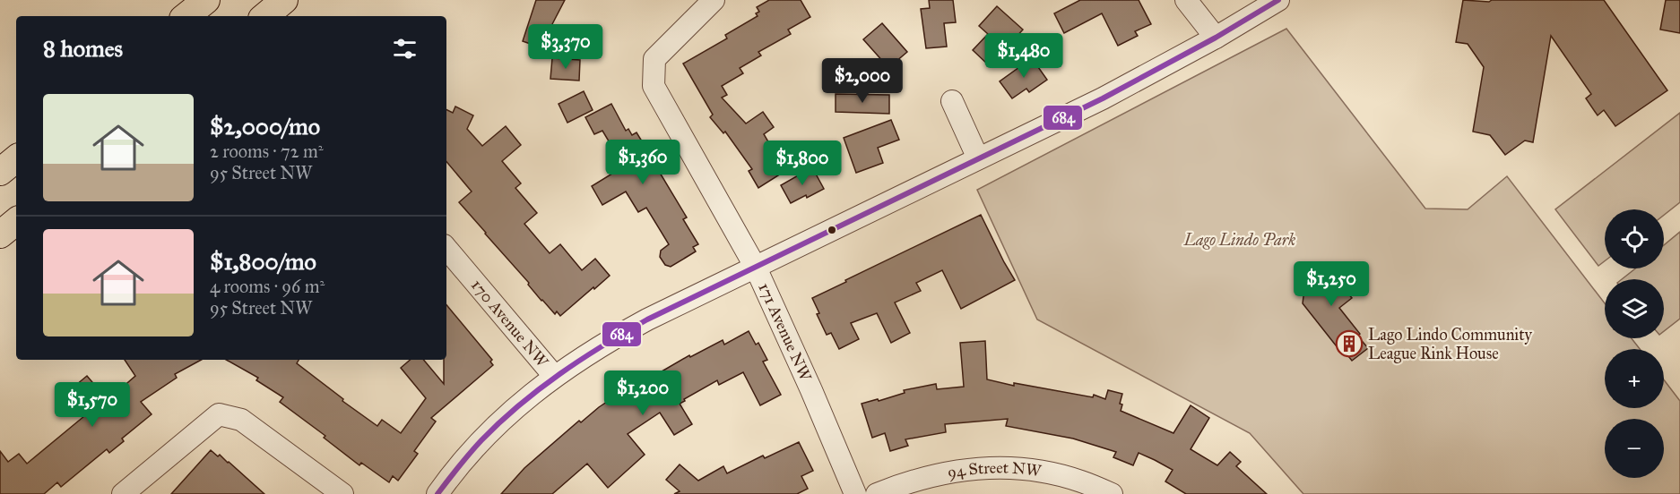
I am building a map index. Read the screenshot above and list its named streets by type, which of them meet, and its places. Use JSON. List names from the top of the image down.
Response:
{
  "streets": {
    "street": ["170 Avenue NW", "171 Avenue NW", "94 Street NW"]
  },
  "parks": ["Lago Lindo Park"],
  "places": {
    "building": ["Lago Lindo Community League Rink House"]
  },
  "lines": ["transit line 684"],
  "page": {
    "heading": "8 homes",
    "price": [
      "$3,370",
      "$1,480",
      "$2,000",
      "$1,360",
      "$1,800",
      "$1,250",
      "$1,200",
      "$1,570"
    ],
    "list": [
      {
        "name": "$2,000/mo",
        "note": "2 rooms · 72 m² · 95 Street NW"
      },
      {
        "name": "$1,800/mo",
        "note": "4 rooms · 96 m² · 95 Street NW"
      }
    ],
    "map_buttons": ["+", "−"]
  }
}
